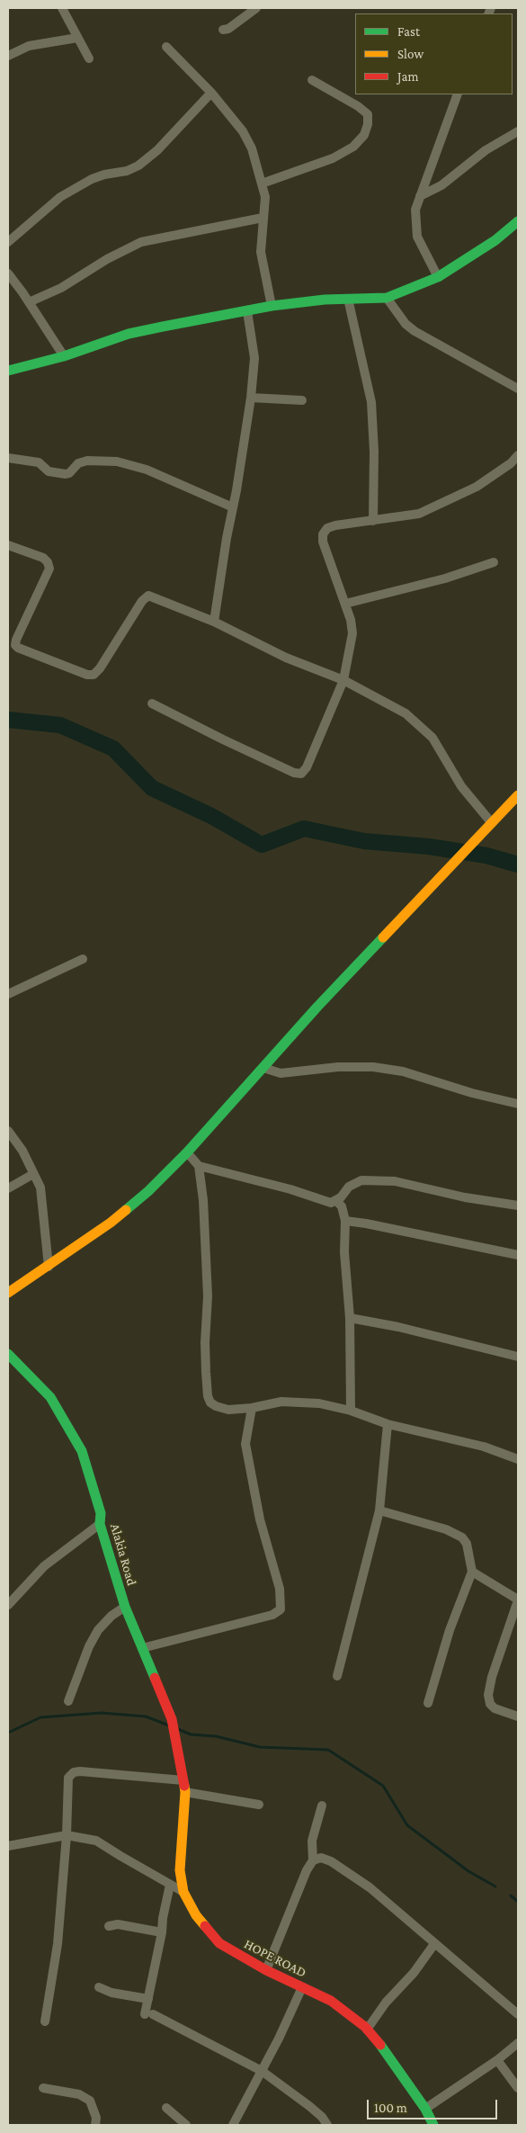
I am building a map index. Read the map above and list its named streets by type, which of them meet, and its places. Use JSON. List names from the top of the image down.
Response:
{
  "streets": {
    "street": ["Alakia Road", "HOPE ROAD"]
  },
  "crossings": [
    ["Alakia Road", "HOPE ROAD"]
  ],
  "legend": ["Fast", "Slow", "Jam"],
  "scale_bar": "100 m"
}
